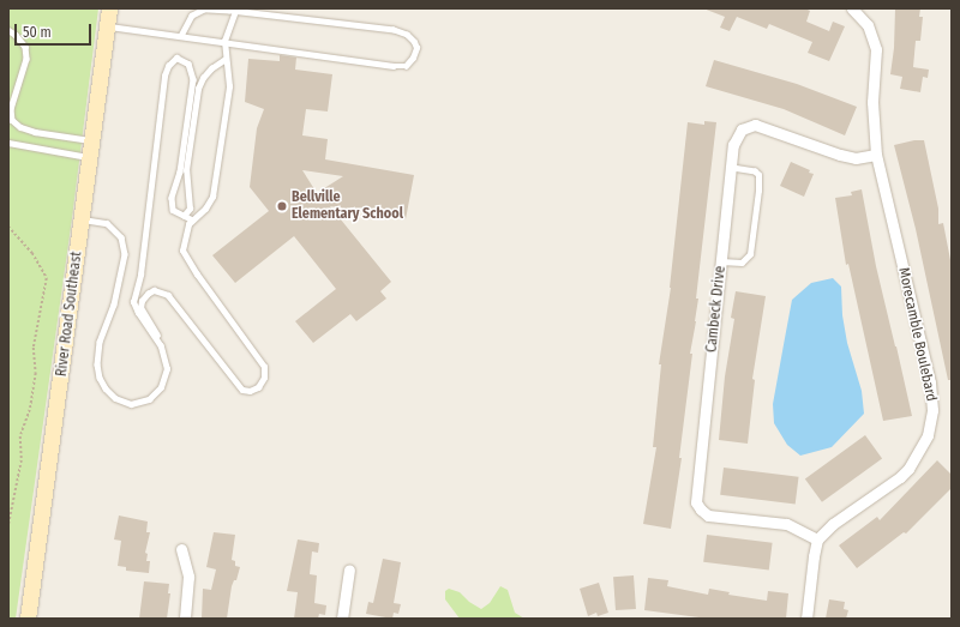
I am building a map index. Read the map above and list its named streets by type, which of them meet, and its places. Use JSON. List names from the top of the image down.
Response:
{
  "streets": {
    "main road": ["River Road Southeast"],
    "street": ["Cambeck Drive", "Morecamble Boulebard"]
  },
  "crossings": [
    ["Cambeck Drive", "Morecamble Boulebard"]
  ],
  "places": ["Bellville Elementary School"],
  "scale_bar": "50 m"
}
